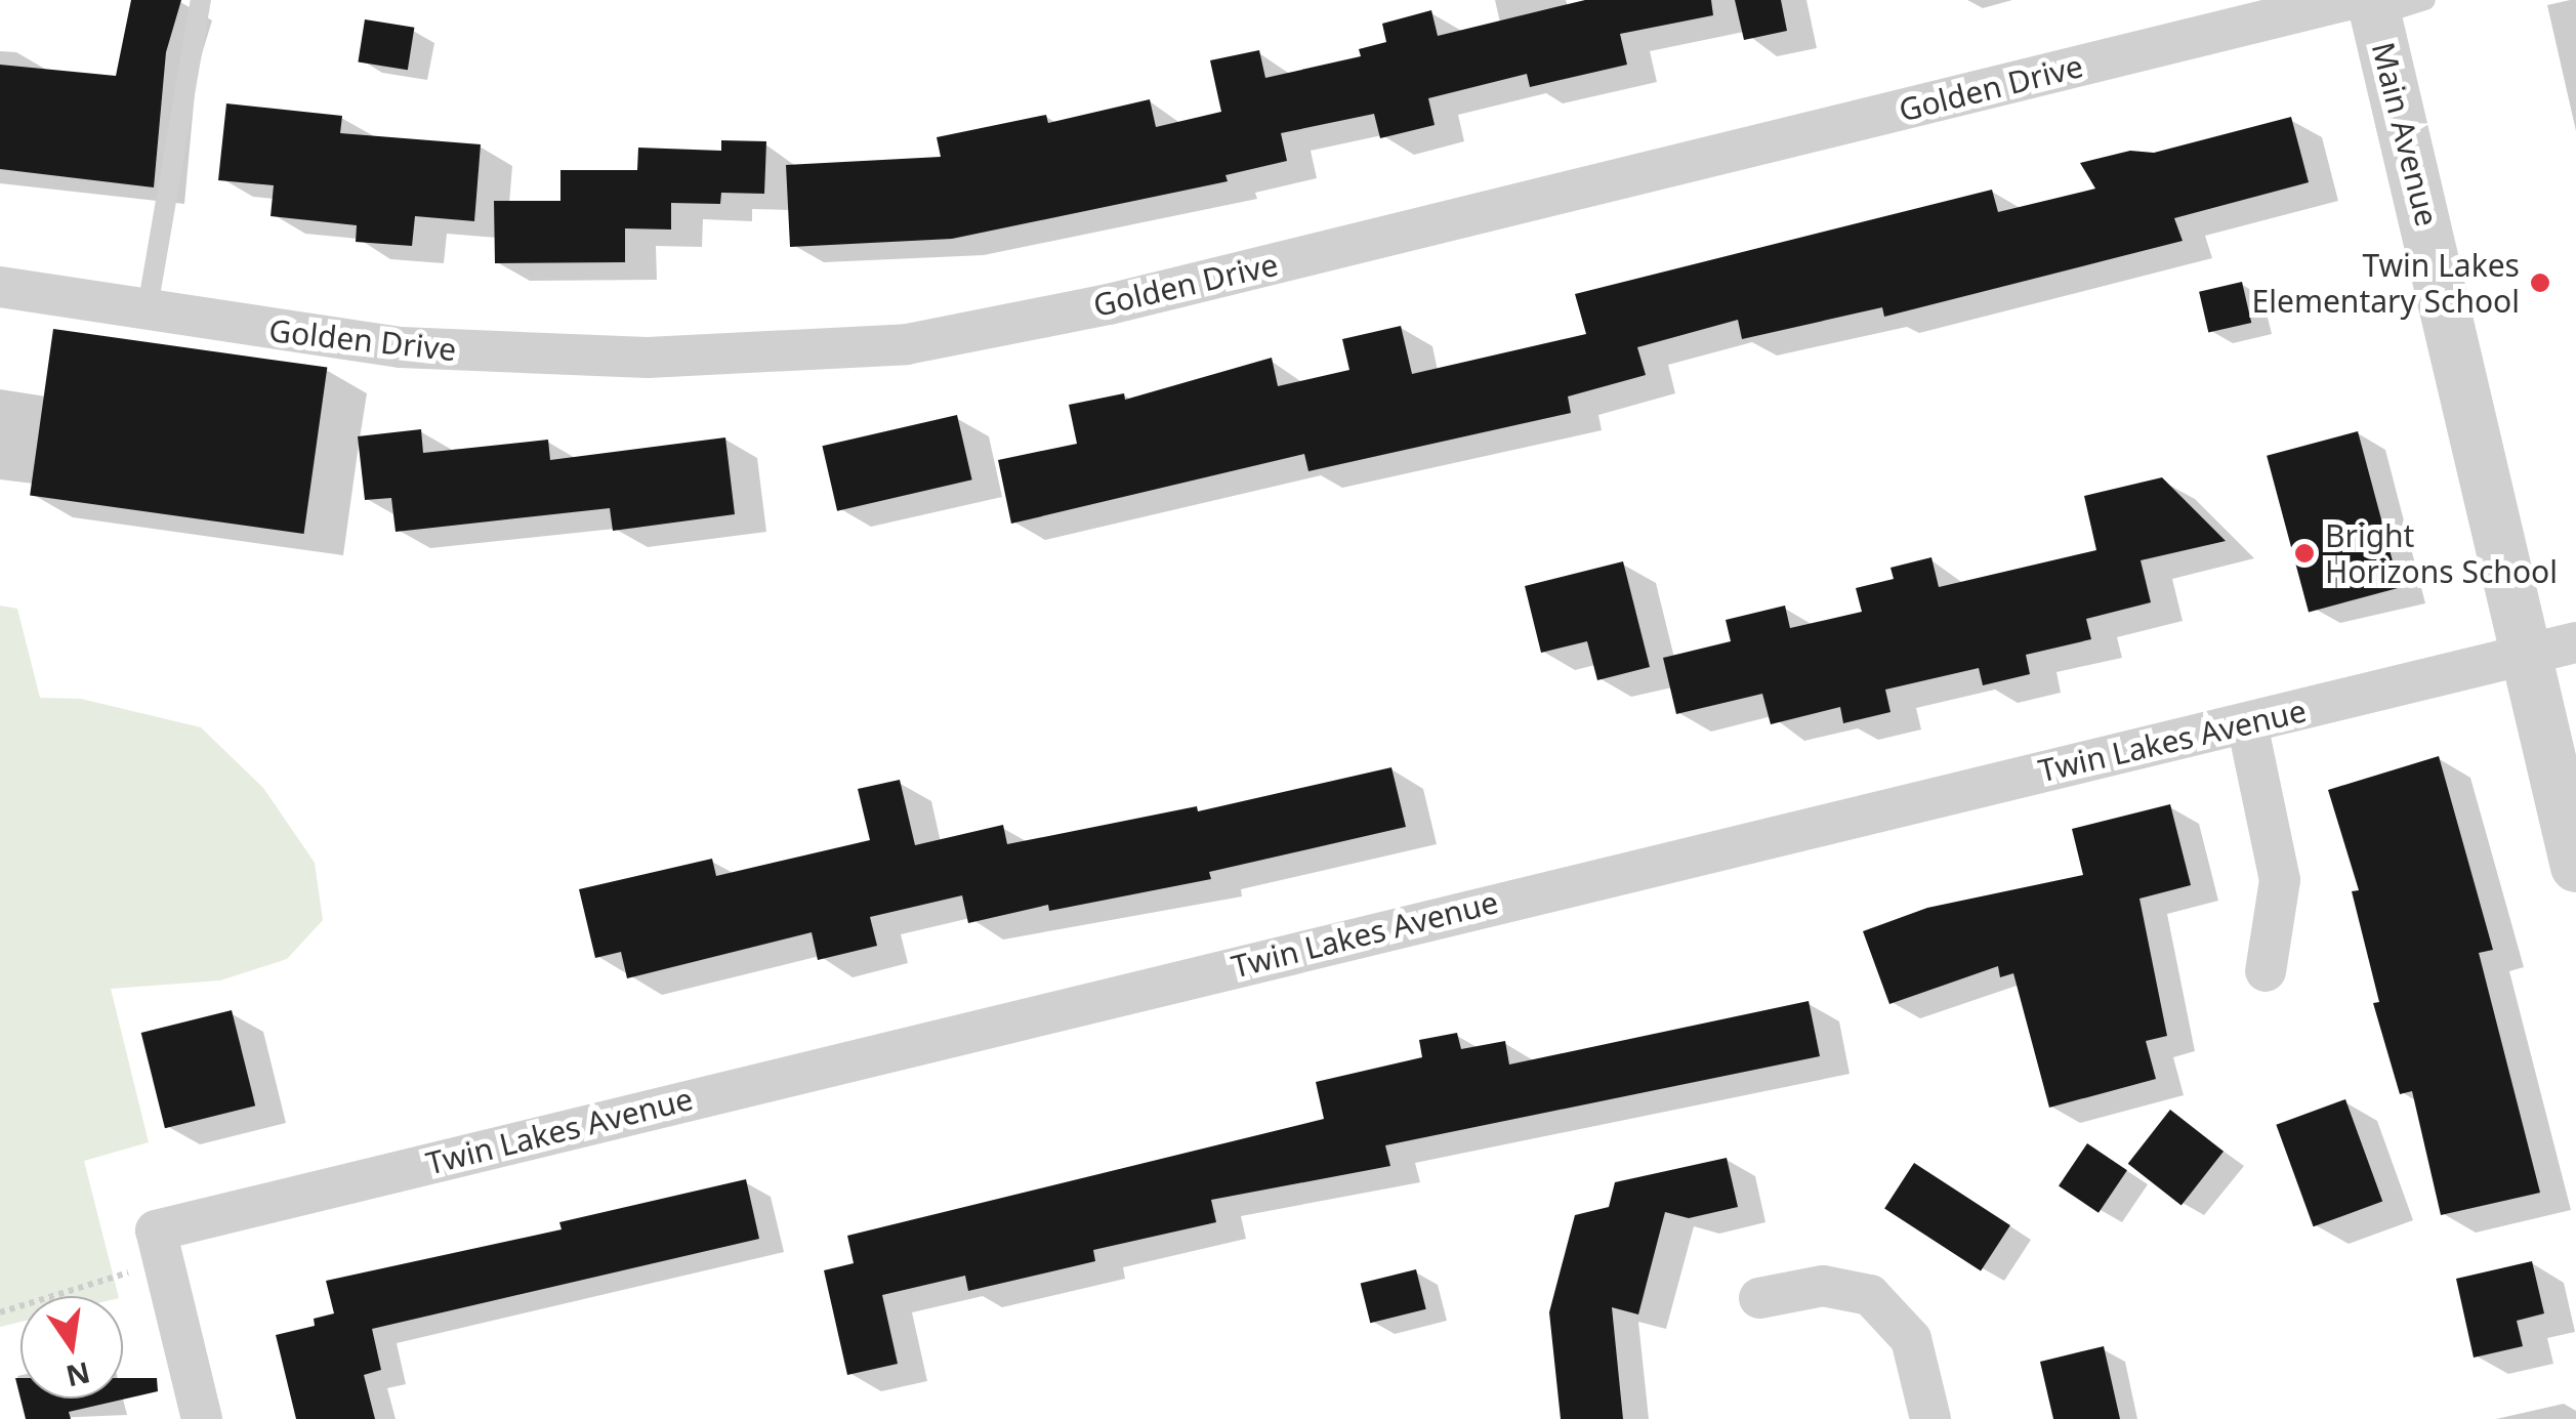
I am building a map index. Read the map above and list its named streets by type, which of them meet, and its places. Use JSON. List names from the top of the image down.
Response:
{
  "streets": {
    "street": ["Golden Drive", "Main Avenue", "Twin Lakes Avenue"]
  },
  "crossings": [
    ["Golden Drive", "Main Avenue"],
    ["Main Avenue", "Twin Lakes Avenue"]
  ],
  "places": ["Twin Lakes Elementary School", "Bright Horizons School"],
  "north": "bottom"
}
